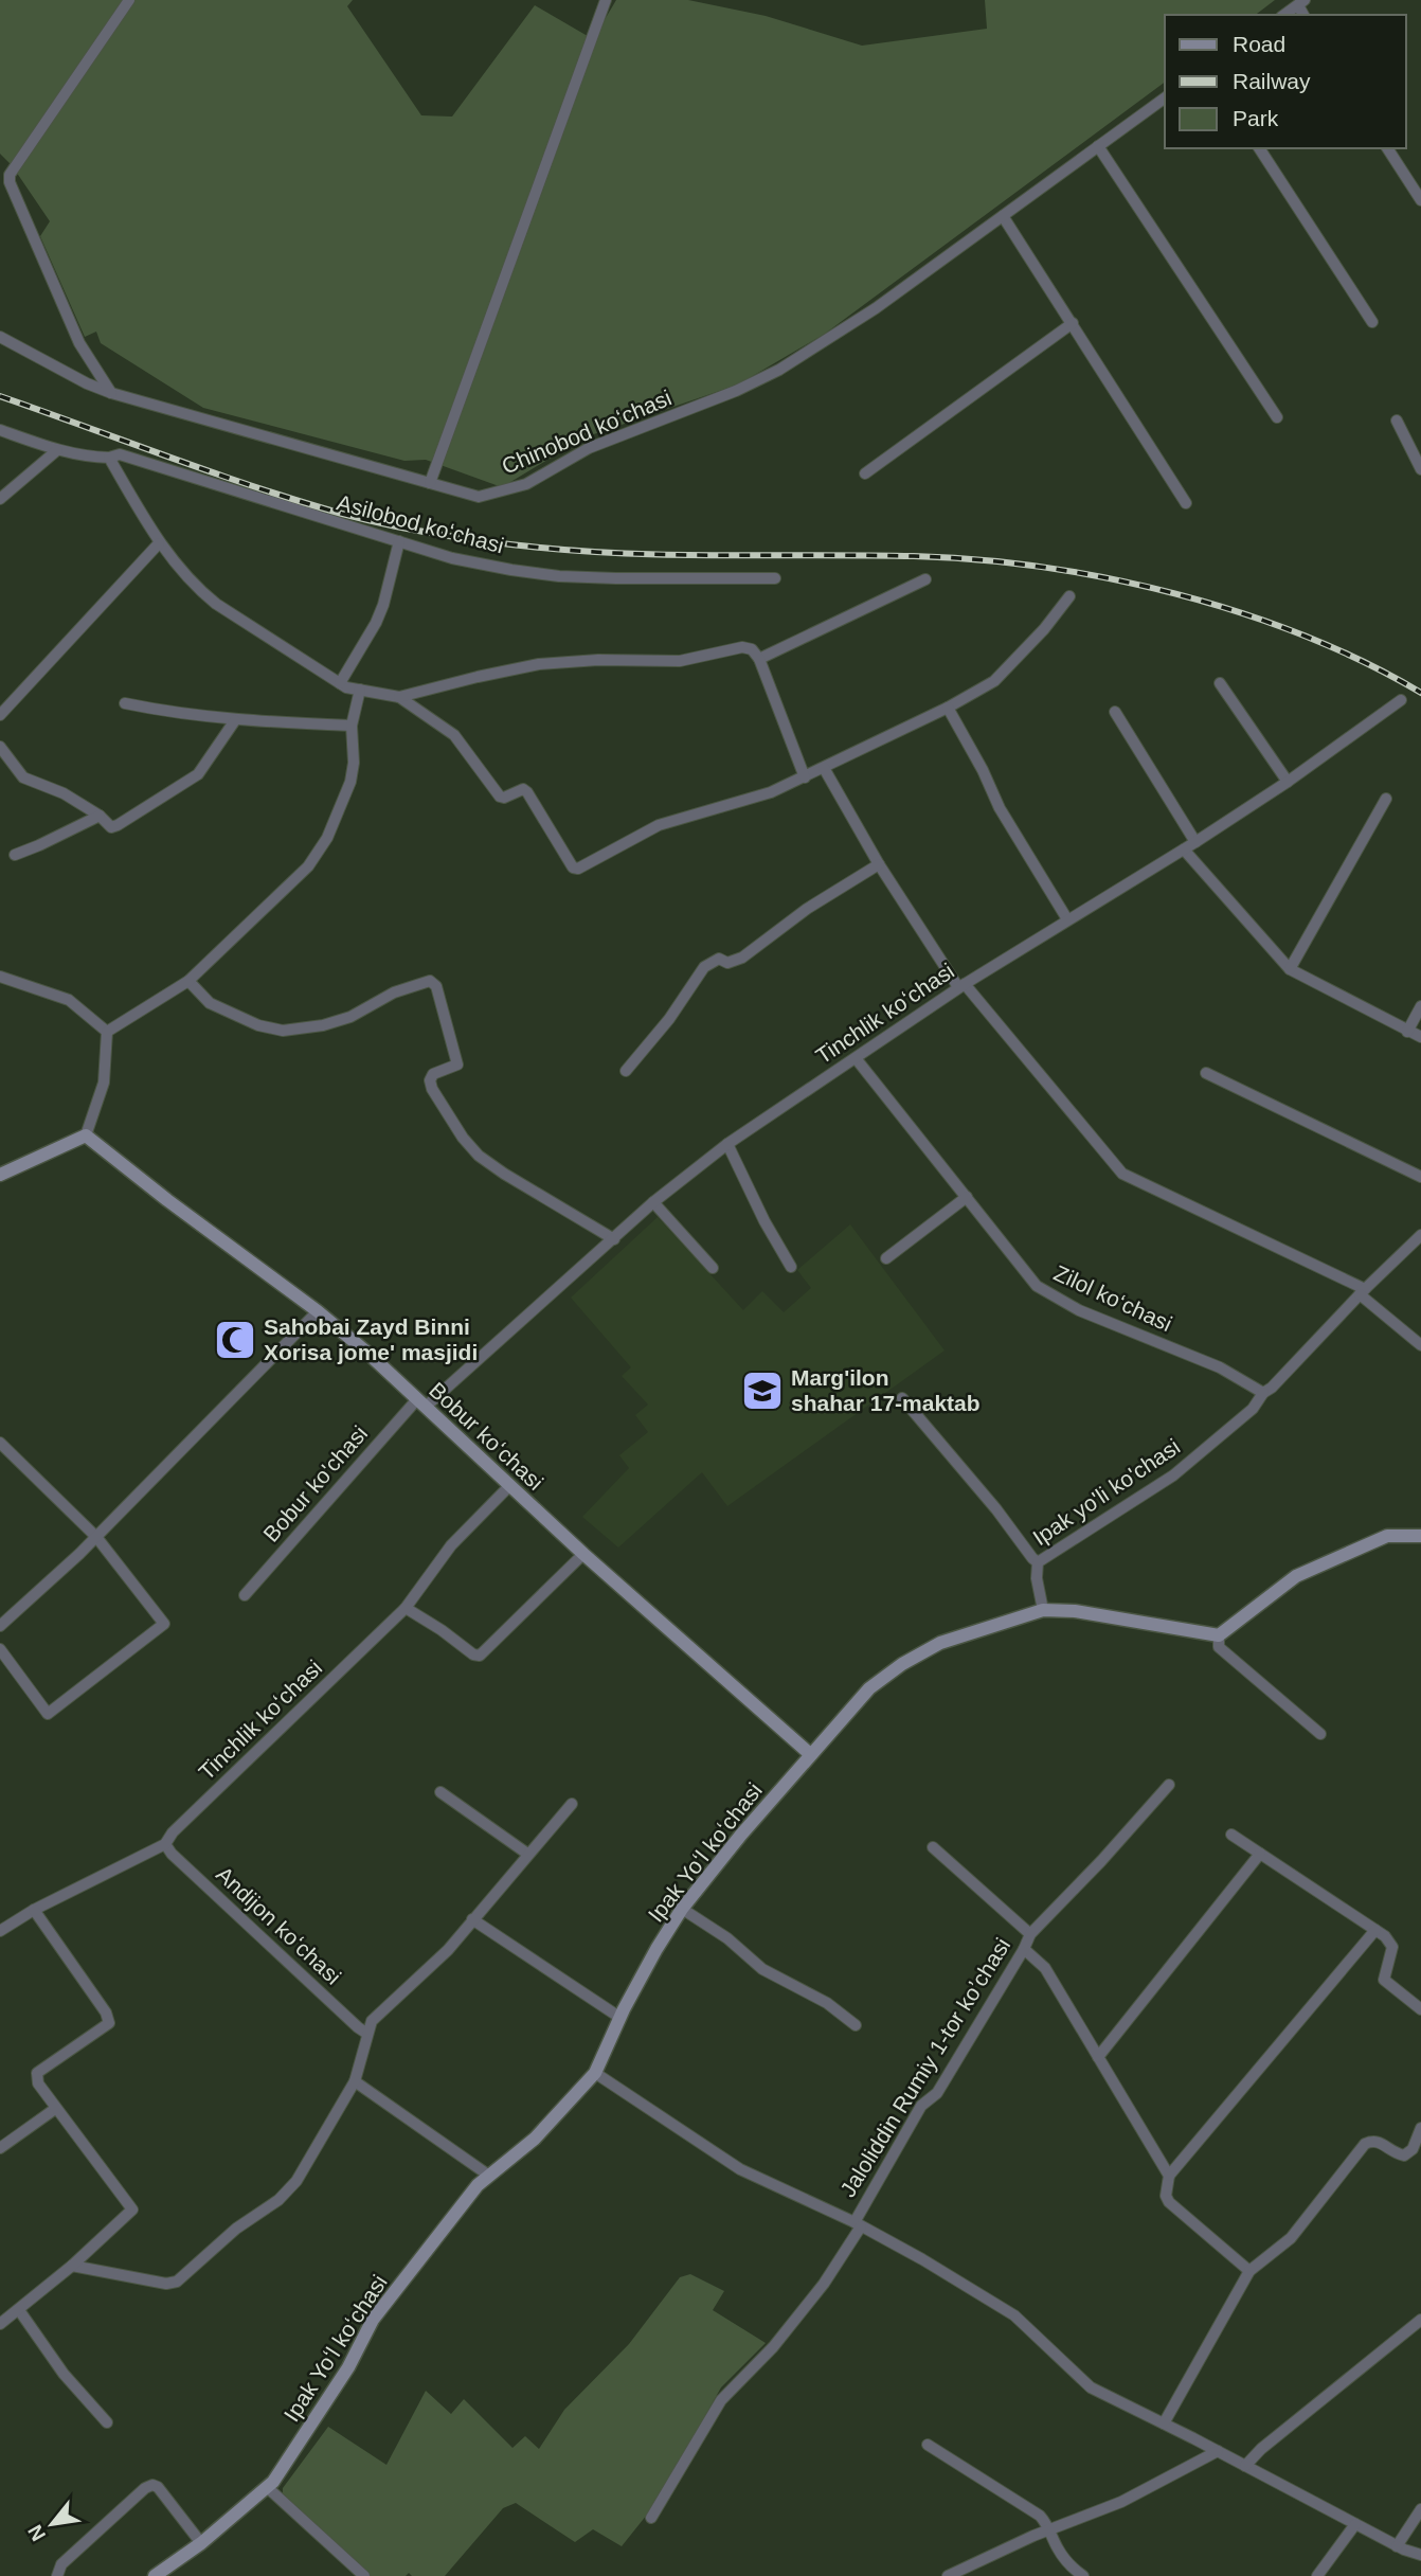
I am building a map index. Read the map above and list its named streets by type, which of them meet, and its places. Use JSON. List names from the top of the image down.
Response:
{
  "streets": {
    "street": [
      "Chinobod koʻchasi",
      "Asilobod koʻchasi",
      "Tinchlik koʻchasi",
      "Zilol ko‘chasi",
      "Bobur koʻchasi",
      "Bobur ko'chasi",
      "Ipak yo'li ko'chasi",
      "Ipak Yoʻl koʻchasi",
      "Andijon koʻchasi",
      "Jaloliddin Rumiy 1-tor koʼchasi"
    ]
  },
  "crossings": [
    ["Tinchlik koʻchasi", "Zilol ko‘chasi"],
    ["Tinchlik koʻchasi", "Bobur koʻchasi"],
    ["Tinchlik koʻchasi", "Bobur ko'chasi"],
    ["Tinchlik koʻchasi", "Andijon koʻchasi"],
    ["Zilol ko‘chasi", "Ipak yo'li ko'chasi"],
    ["Bobur koʻchasi", "Bobur ko'chasi"],
    ["Bobur koʻchasi", "Ipak Yoʻl koʻchasi"],
    ["Ipak yo'li ko'chasi", "Ipak Yoʻl koʻchasi"]
  ],
  "places": {
    "mosque": ["Sahobai Zayd Binni Xorisa jome' masjidi"],
    "school or university": ["Marg'ilon shahar 17-maktab"]
  },
  "legend": ["Road", "Railway", "Park"],
  "north": "bottom left"
}
